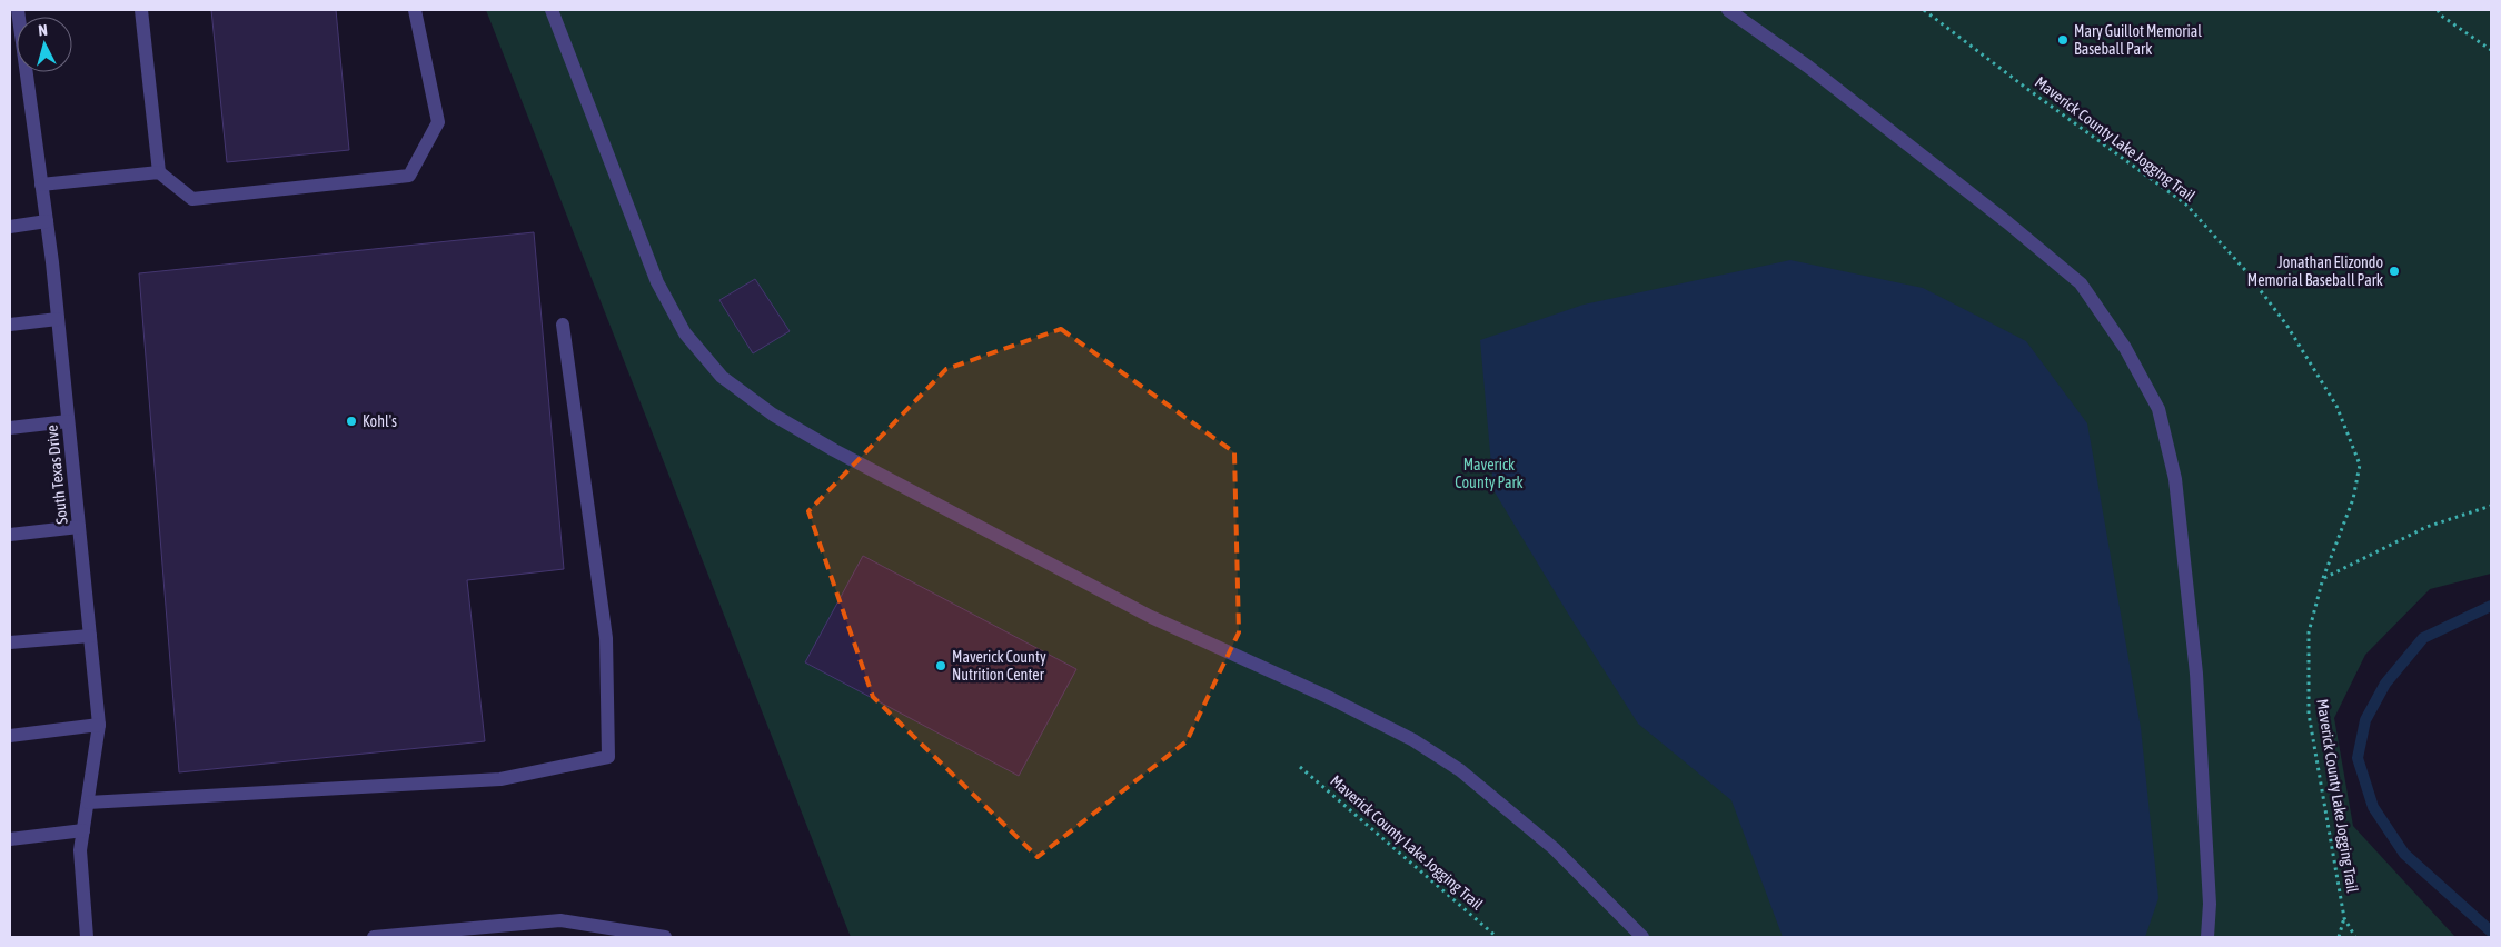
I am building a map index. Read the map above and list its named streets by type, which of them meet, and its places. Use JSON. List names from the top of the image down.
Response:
{
  "streets": {
    "lane": ["South Texas Drive"],
    "path": ["Maverick County Lake Jogging Trail"]
  },
  "parks": ["Maverick County Park"],
  "places": [
    "Mary Guillot Memorial Baseball Park",
    "Jonathan Elizondo Memorial Baseball Park",
    "Kohl's",
    "Maverick County Nutrition Center"
  ],
  "north": "top"
}
